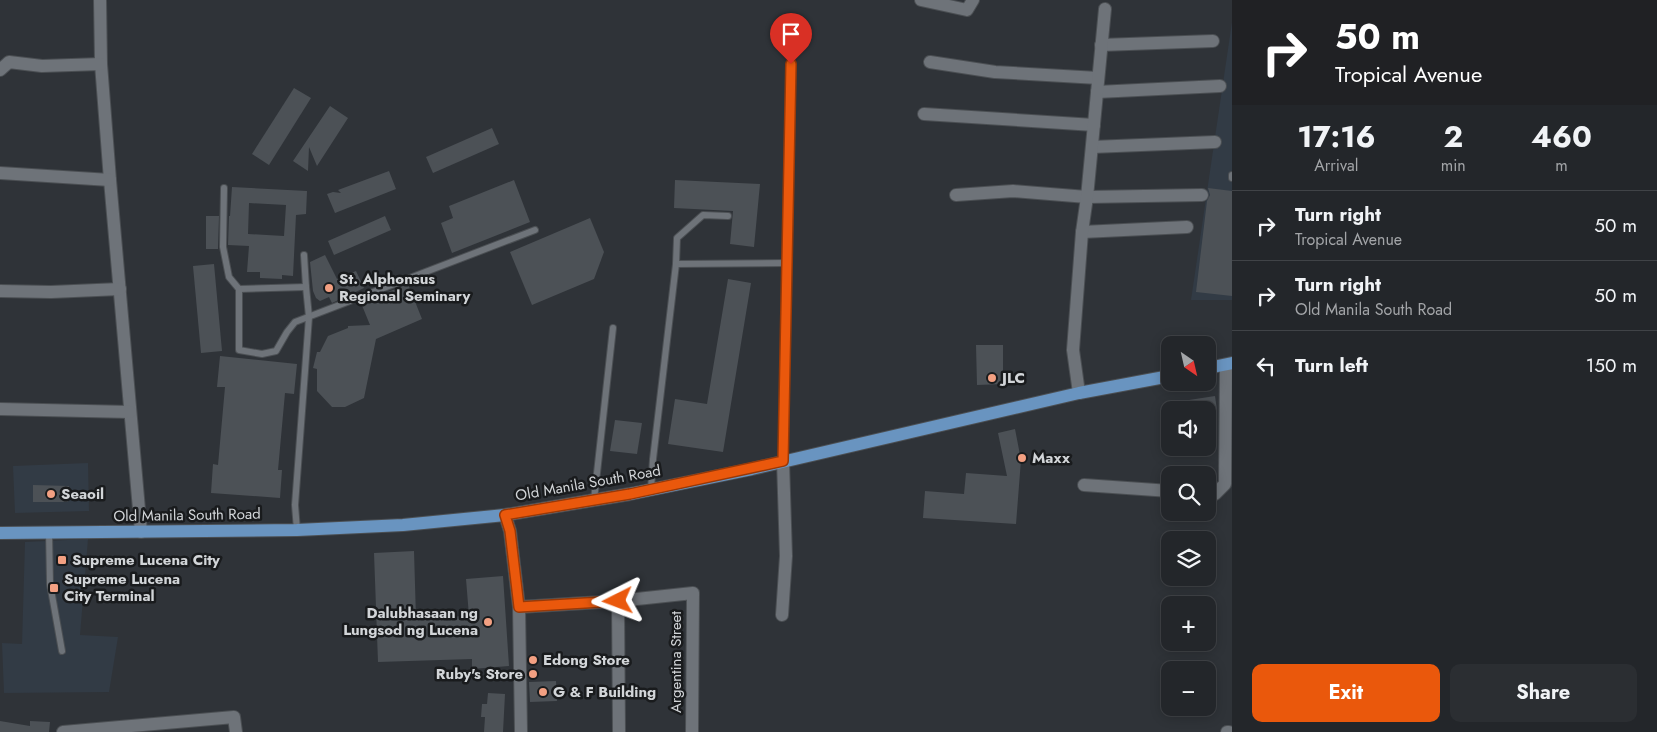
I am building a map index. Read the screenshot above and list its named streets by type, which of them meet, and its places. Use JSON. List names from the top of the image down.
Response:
{
  "streets": {
    "main road": ["Old Manila South Road"],
    "street": ["Argentina Street"]
  },
  "places": {
    "other": [
      "St. Alphonsus Regional Seminary",
      "JLC",
      "Maxx",
      "Seaoil",
      "Dalubhasaan ng Lungsod ng Lucena",
      "Edong Store",
      "Ruby's Store",
      "G & F Building"
    ],
    "transit": ["Supreme Lucena City", "Supreme Lucena City Terminal"]
  },
  "north": "bottom right",
  "page": {
    "turn": ["50 m", "Tropical Avenue"],
    "eta": [
      "17:16",
      "Arrival",
      "2",
      "min",
      "460",
      "m"
    ],
    "list": [
      {
        "name": "Turn right",
        "note": "Tropical Avenue",
        "value": "50 m"
      },
      {
        "name": "Turn right",
        "note": "Old Manila South Road",
        "value": "50 m"
      },
      {
        "name": "Turn left",
        "value": "150 m"
      }
    ],
    "map_buttons": ["+", "−"],
    "buttons": ["Exit", "Share"]
  }
}
